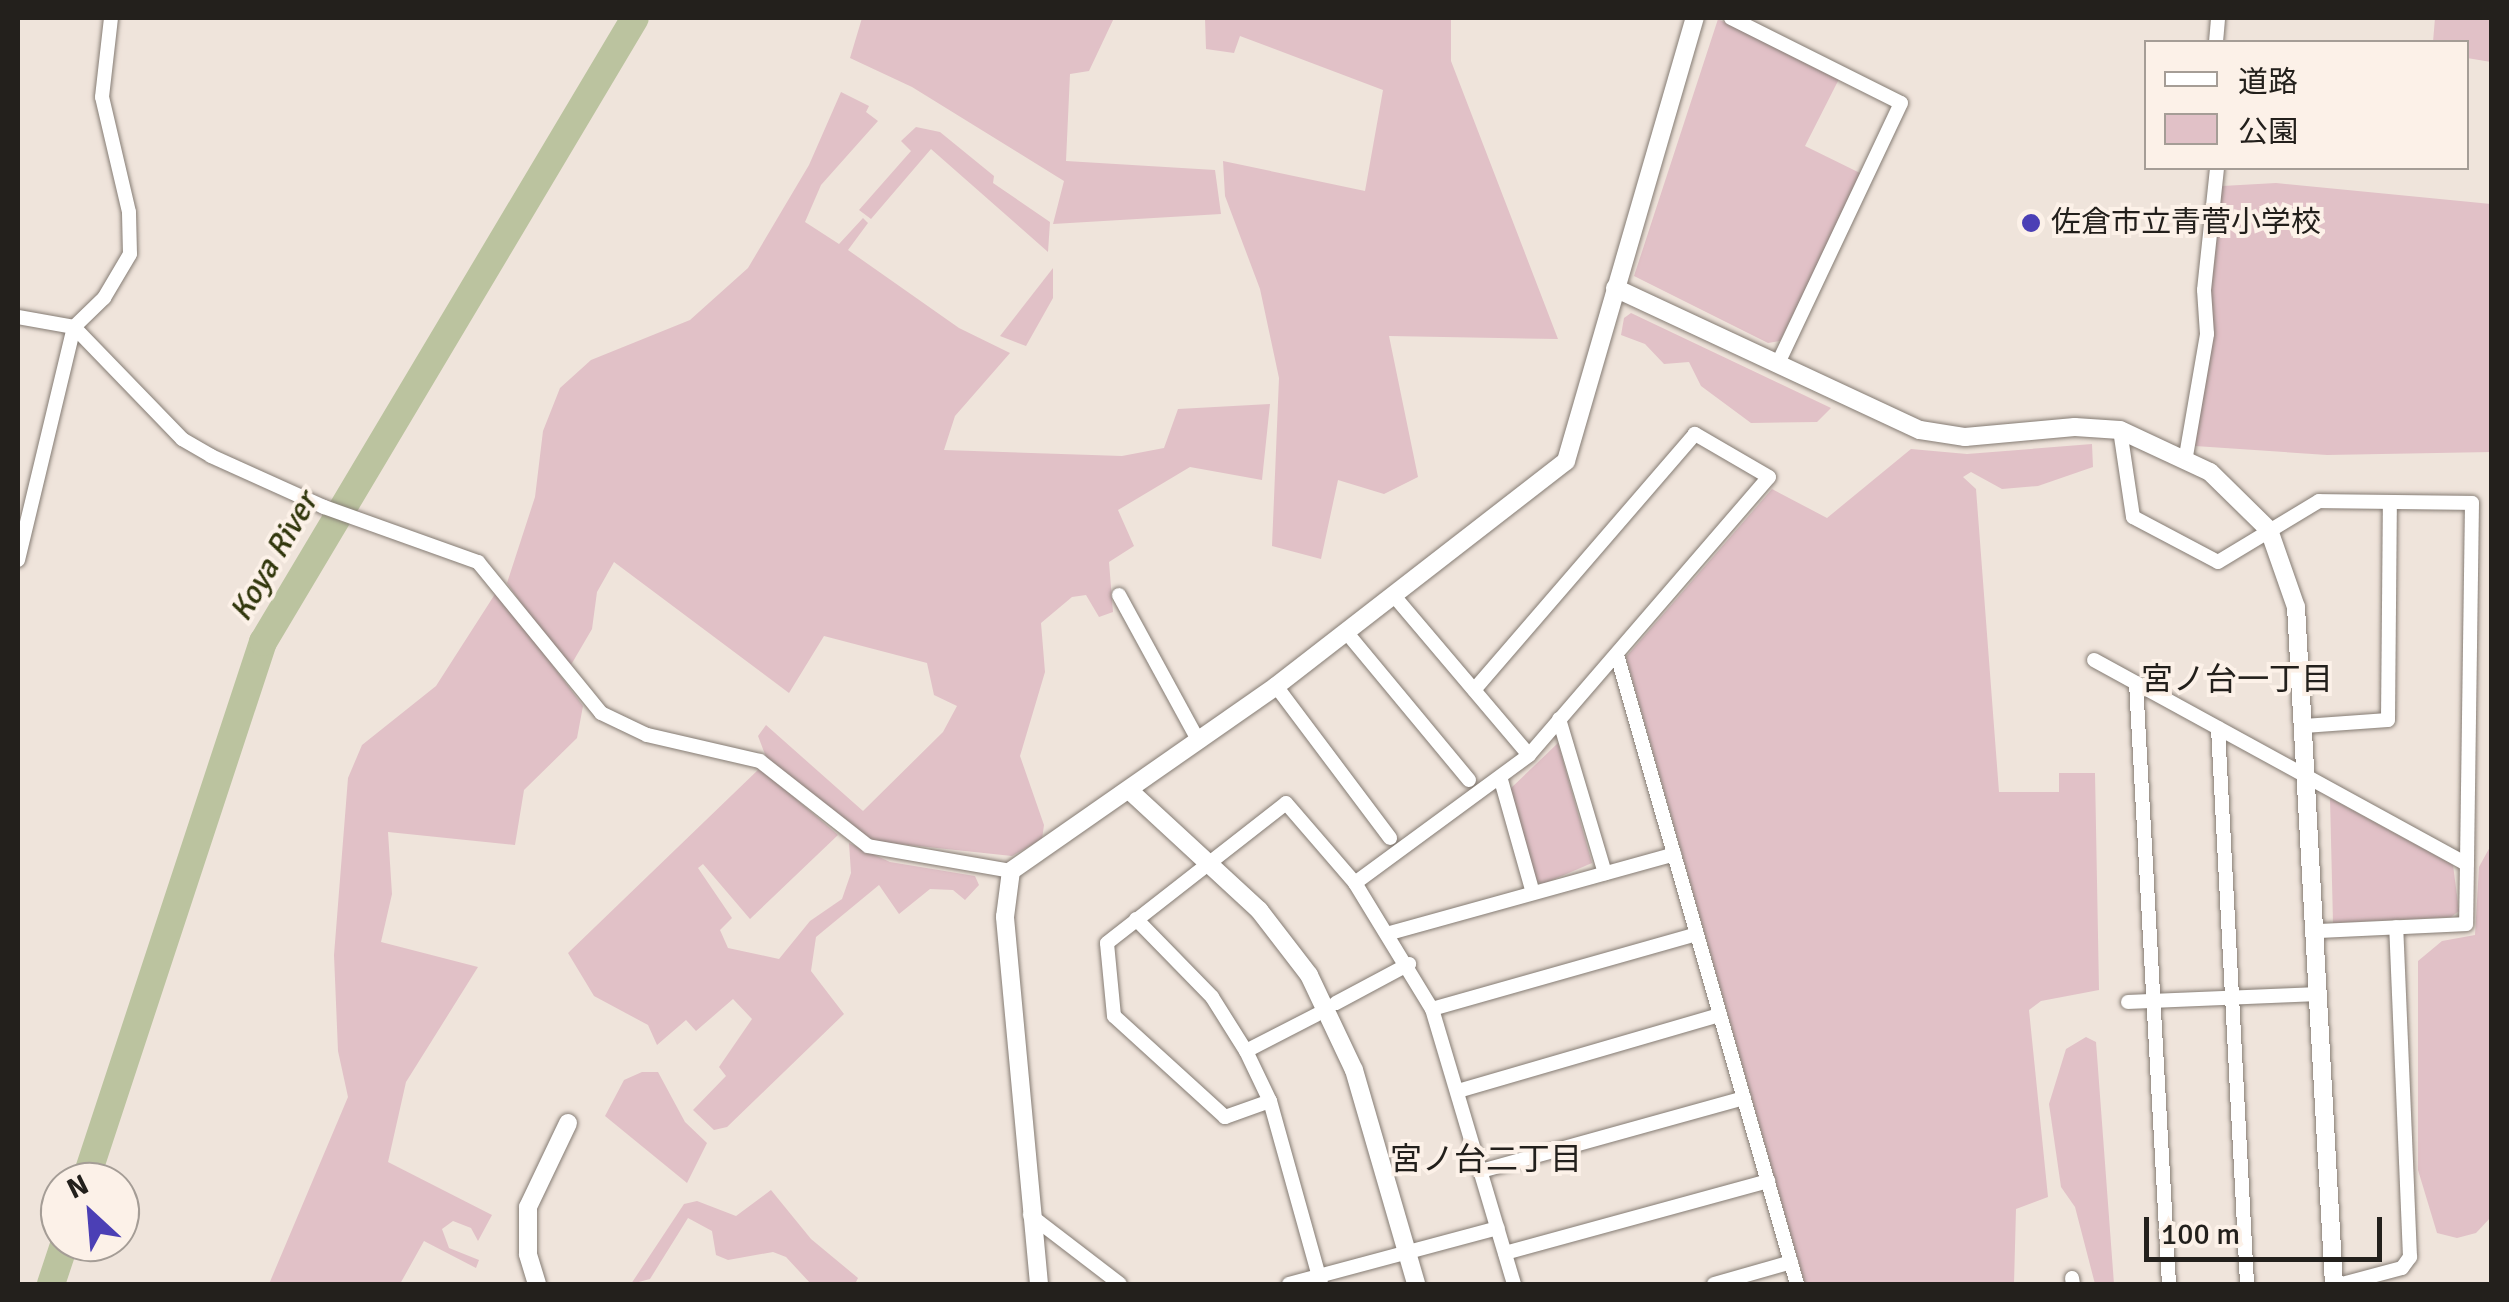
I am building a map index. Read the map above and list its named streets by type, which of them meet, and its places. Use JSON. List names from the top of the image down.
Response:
{
  "districts": ["宮ノ台一丁目", "宮ノ台二丁目"],
  "water": ["Koya River"],
  "places": ["佐倉市立青菅小学校"],
  "legend": ["道路", "公園"],
  "scale_bar": "100 m",
  "north": "top left"
}
